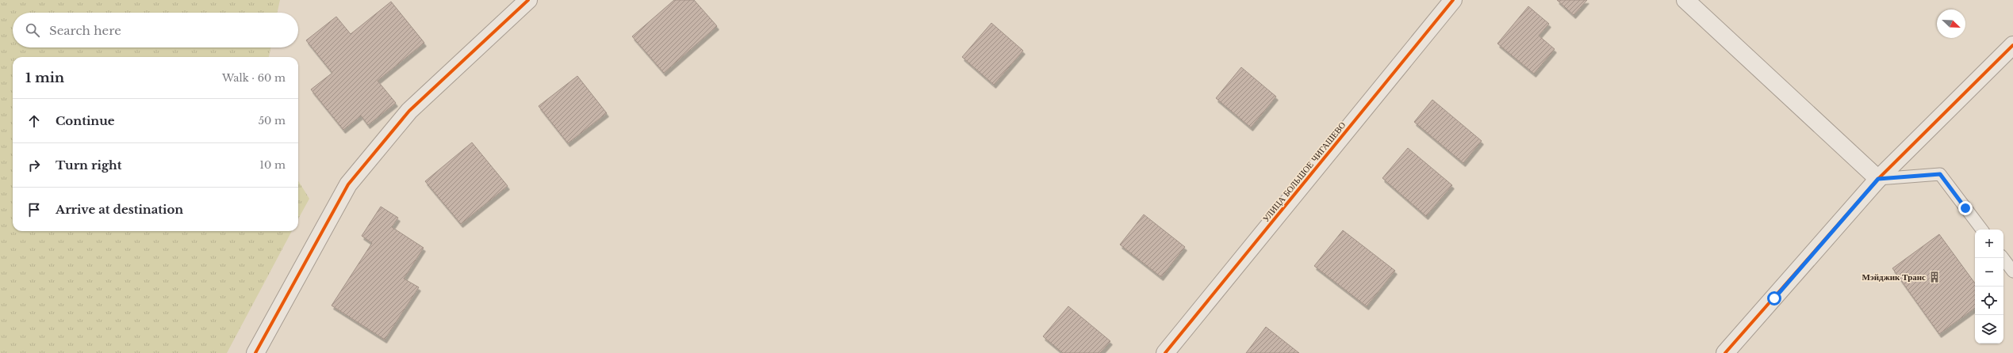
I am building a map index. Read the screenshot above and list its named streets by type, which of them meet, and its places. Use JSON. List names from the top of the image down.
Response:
{
  "streets": {
    "street": ["УЛИЦА БОЛЬШОЕ ЧИГАШЕВО"]
  },
  "places": {
    "building": ["Мэйджик Транс"]
  },
  "north": "bottom right",
  "page": {
    "search": "Search here",
    "heading": ["1 min", "Walk · 60 m"],
    "list": [
      ["Continue", "50 m"],
      ["Turn right", "10 m"],
      "Arrive at destination"
    ],
    "map_buttons": ["+", "−"]
  }
}
